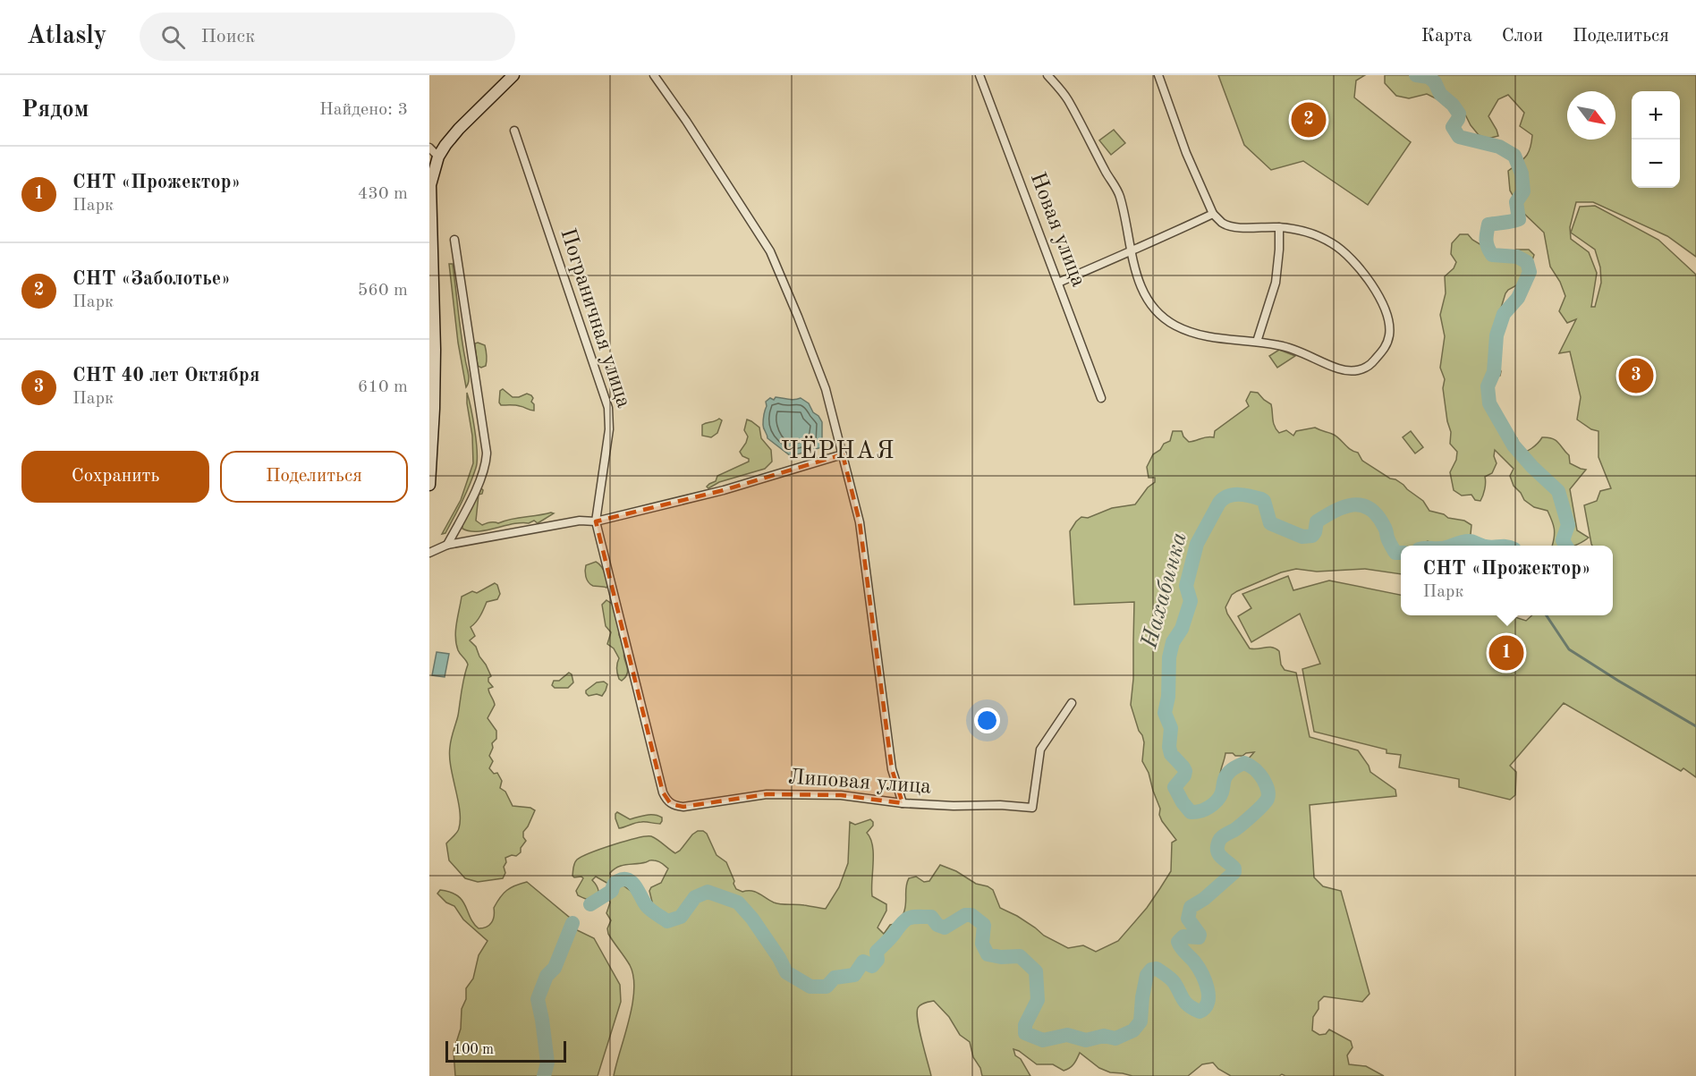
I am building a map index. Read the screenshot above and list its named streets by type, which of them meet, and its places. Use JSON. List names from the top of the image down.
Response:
{
  "streets": {
    "street": ["Новая улица", "Пограничная улица", "Липовая улица"]
  },
  "crossings": [
    ["Пограничная улица", "Липовая улица"]
  ],
  "districts": ["ЧЁРНАЯ"],
  "water": ["Нахабинка"],
  "scale_bar": "100 m",
  "north": "bottom right",
  "page": {
    "header": "Atlasly",
    "search": "Поиск",
    "nav": ["Карта", "Слои", "Поделиться"],
    "heading": ["Рядом", "Найдено: 3"],
    "map_buttons": ["+", "−"],
    "pins": ["2", "3", "1"],
    "list": [
      {
        "mark": "1",
        "name": "СНТ «Прожектор»",
        "note": "Парк",
        "value": "430 m"
      },
      {
        "mark": "2",
        "name": "СНТ «Заболотье»",
        "note": "Парк",
        "value": "560 m"
      },
      {
        "mark": "3",
        "name": "СНТ 40 лет Октября",
        "note": "Парк",
        "value": "610 m"
      }
    ],
    "buttons": ["Сохранить", "Поделиться"],
    "popup": ["СНТ «Прожектор»", "Парк"],
    "scale": "100 m"
  }
}
